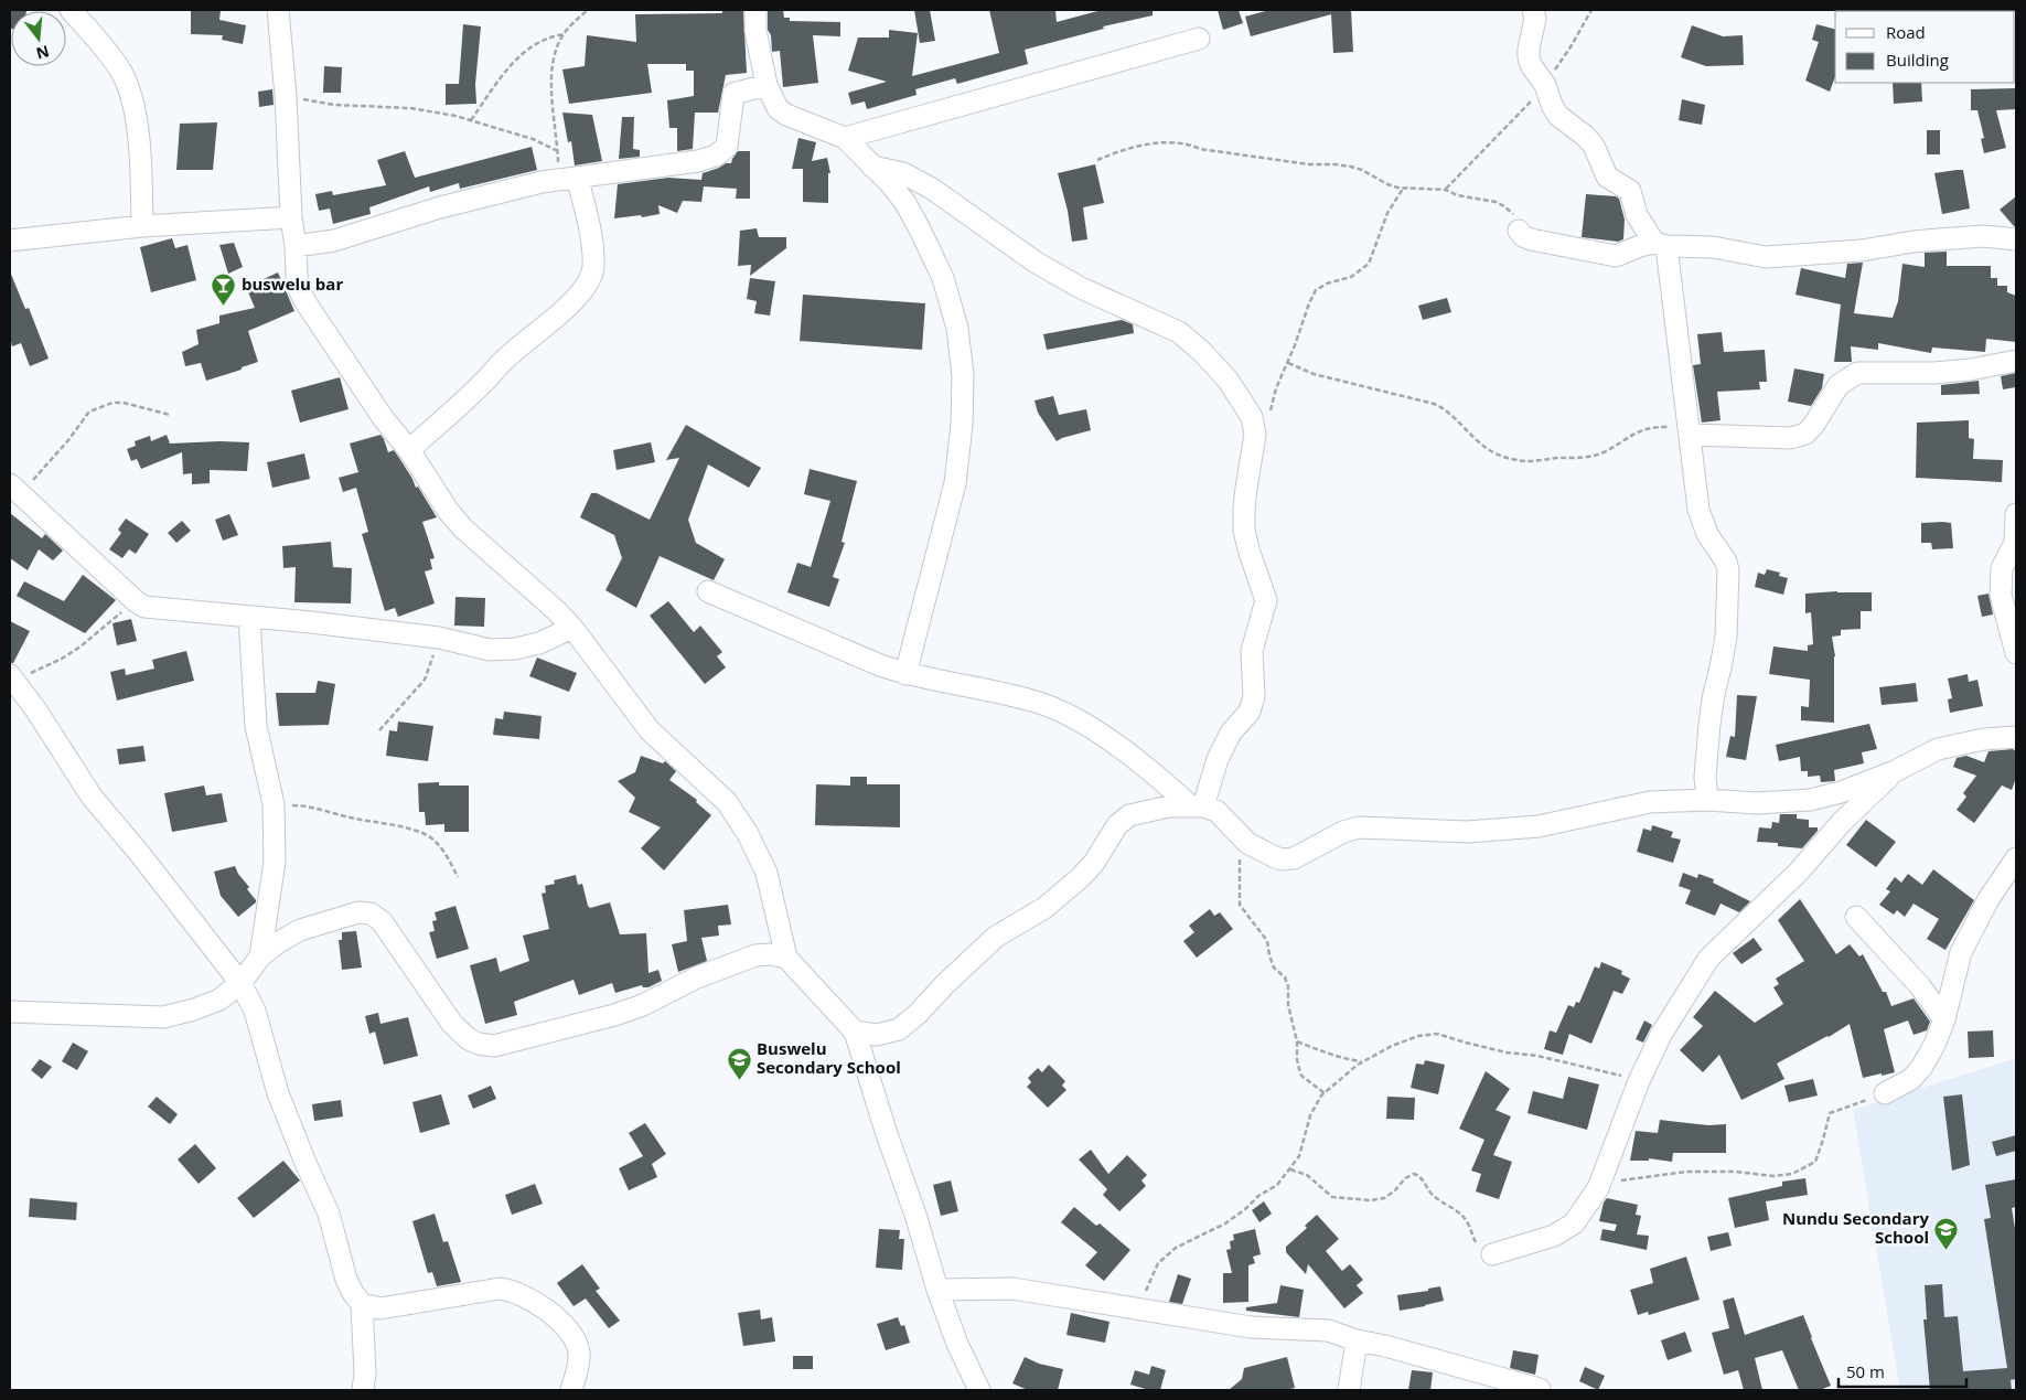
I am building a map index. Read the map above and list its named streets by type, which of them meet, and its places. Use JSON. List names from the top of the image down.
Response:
{
  "places": {
    "bar": ["buswelu bar"],
    "school or university": ["Buswelu Secondary School", "Nundu Secondary School"]
  },
  "legend": ["Road", "Building"],
  "scale_bar": "50 m",
  "north": "bottom"
}
